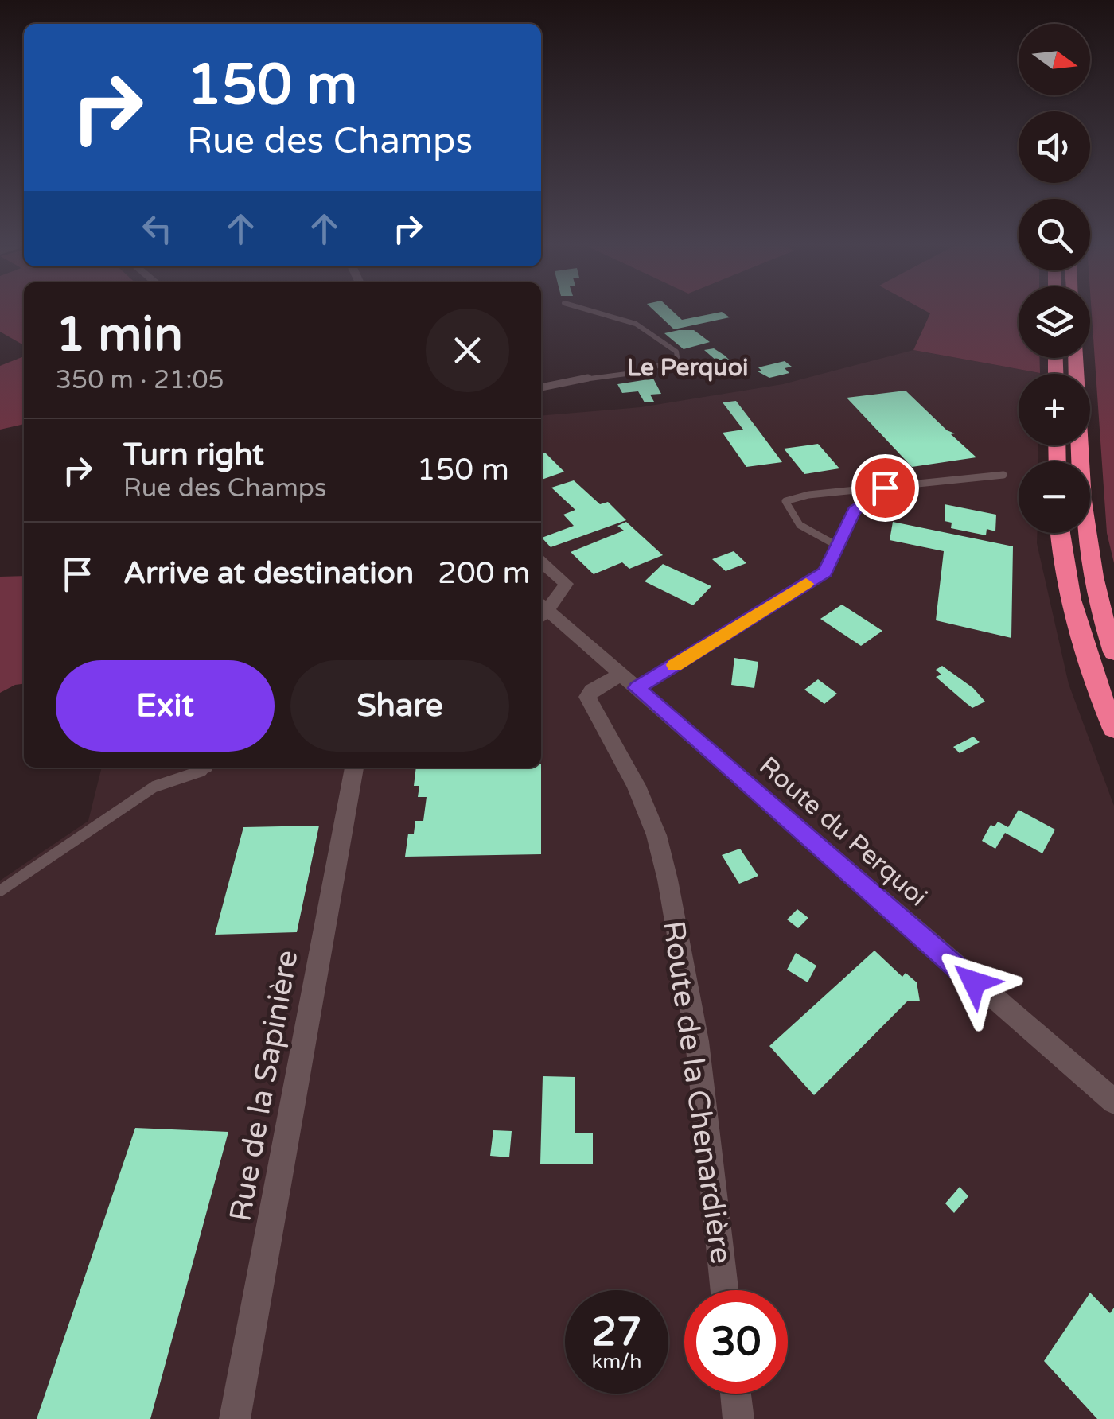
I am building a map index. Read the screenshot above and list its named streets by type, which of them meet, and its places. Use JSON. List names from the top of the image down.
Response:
{
  "streets": {
    "street": ["Route du Perquoi", "Rue de la Sapinière", "Route de la Chenardière"]
  },
  "crossings": [
    ["Route du Perquoi", "Route de la Chenardière"]
  ],
  "districts": ["Le Perquoi"],
  "north": "right",
  "page": {
    "map_buttons": ["+", "−"],
    "turn": ["150 m", "Rue des Champs"],
    "heading": ["1 min", "350 m · 21:05"],
    "list": [
      {
        "name": "Turn right",
        "note": "Rue des Champs",
        "value": "150 m"
      },
      {
        "name": "Arrive at destination",
        "value": "200 m"
      }
    ],
    "buttons": ["Exit", "Share"],
    "speed": "27 km/h",
    "limit": "30"
  }
}
